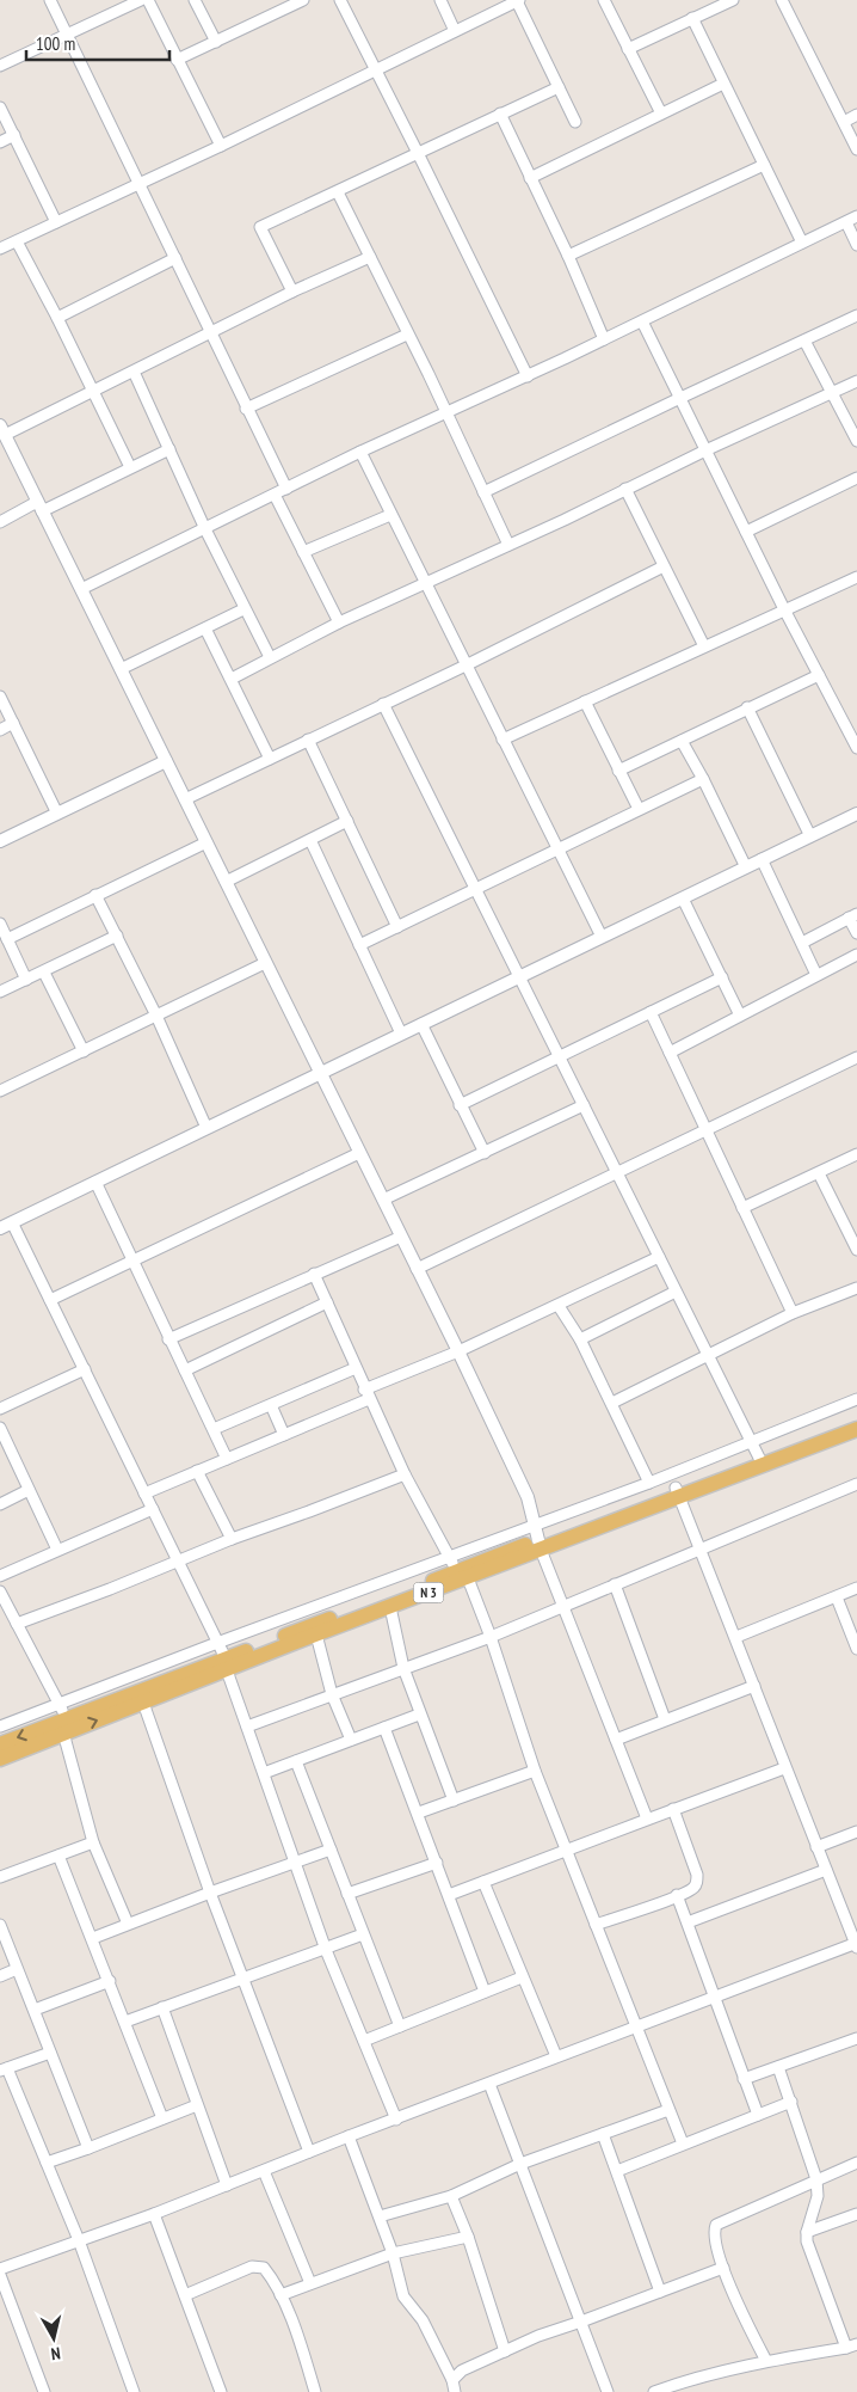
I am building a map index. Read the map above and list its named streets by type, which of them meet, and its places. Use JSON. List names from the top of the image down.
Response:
{
  "streets": {
    "main road": ["N 3"]
  },
  "scale_bar": "100 m",
  "north": "bottom"
}
